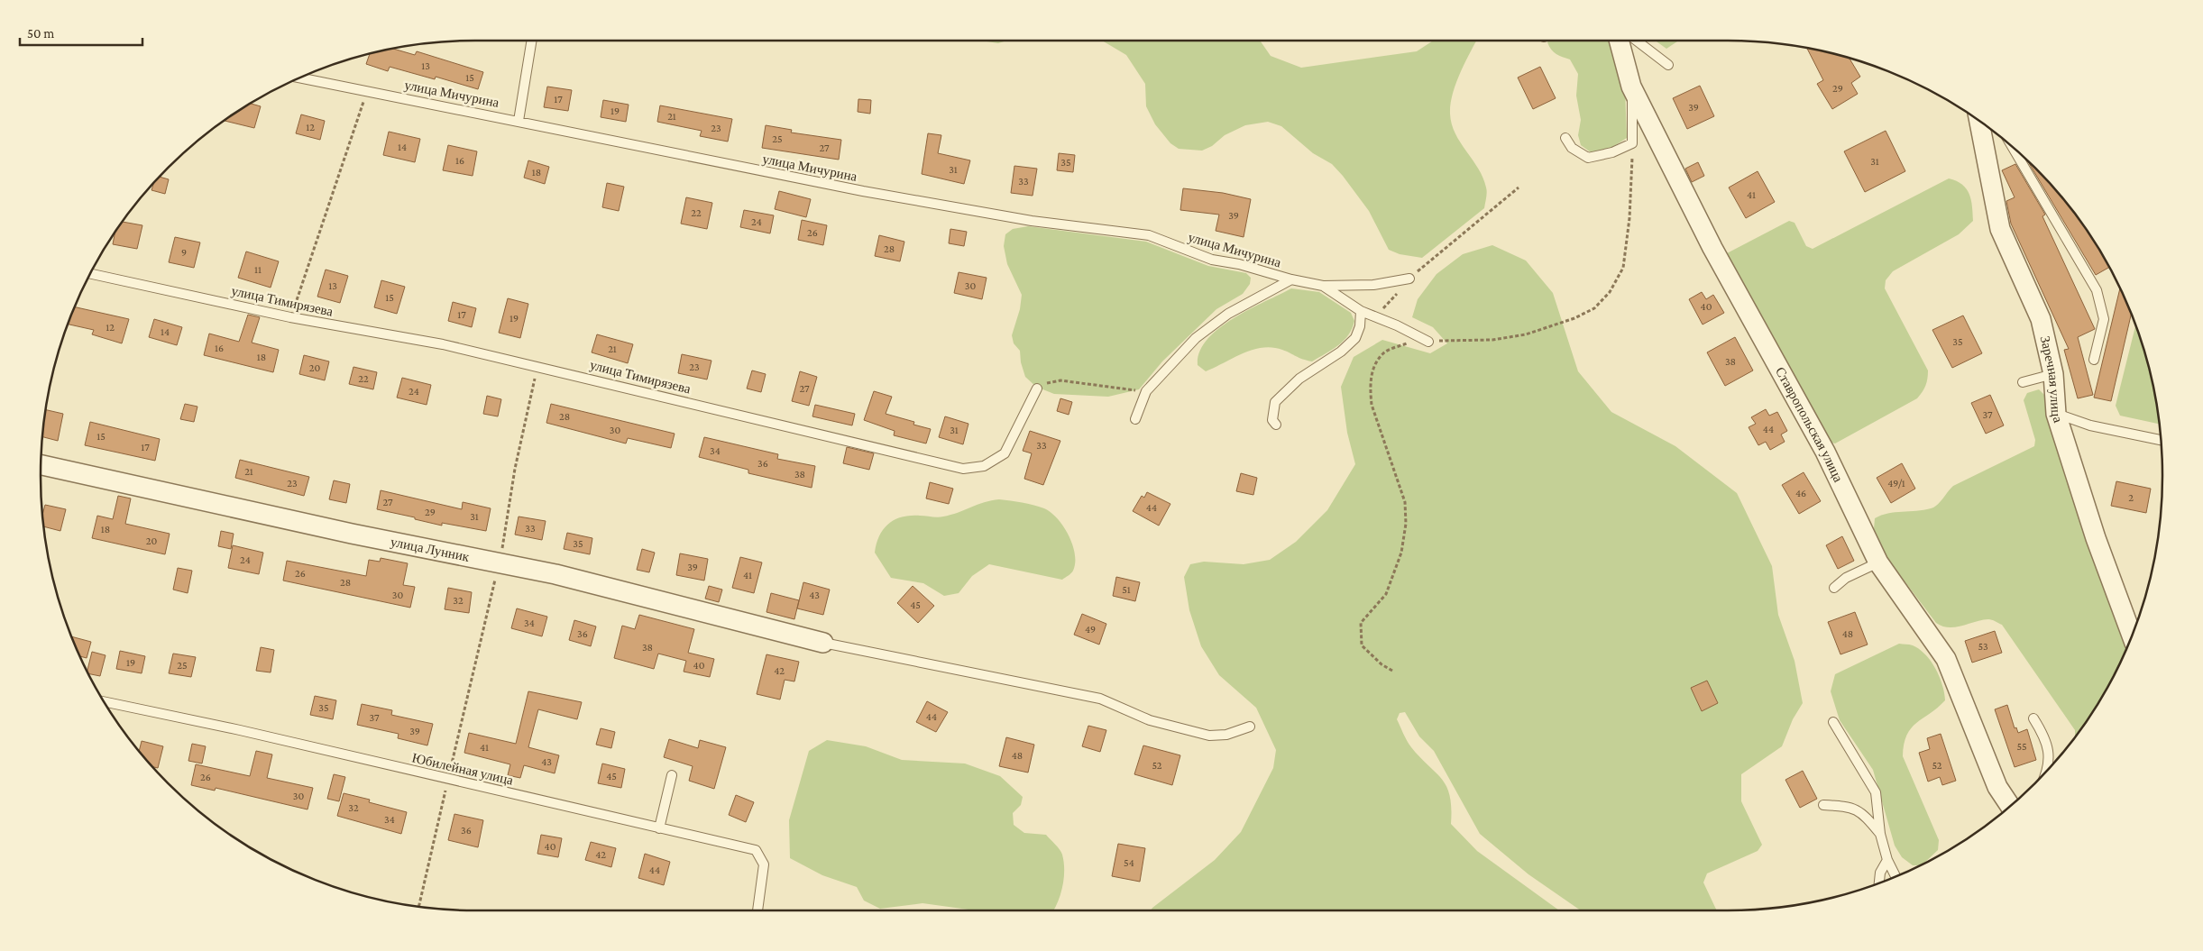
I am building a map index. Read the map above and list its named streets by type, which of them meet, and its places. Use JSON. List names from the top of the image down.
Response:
{
  "streets": {
    "street": ["Заречная улица", "Ставропольская улица", "улица Лунник"],
    "lane": ["улица Мичурина", "улица Тимирязева", "Юбилейная улица"]
  },
  "house_numbers": [
    "13",
    "15",
    "29",
    "17",
    "39",
    "19",
    "21",
    "12",
    "23",
    "25",
    "14",
    "27",
    "16",
    "31",
    "35",
    "31",
    "18",
    "33",
    "41",
    "22",
    "39",
    "24",
    "26",
    "28",
    "9",
    "11",
    "13",
    "30",
    "15",
    "40",
    "17",
    "19",
    "12",
    "14",
    "35",
    "16",
    "21",
    "18",
    "38",
    "23",
    "20",
    "22",
    "27",
    "24",
    "37",
    "28",
    "44",
    "30",
    "31",
    "15",
    "33",
    "17",
    "34",
    "36",
    "21",
    "38",
    "23",
    "49/1",
    "46",
    "2",
    "27",
    "44",
    "29",
    "31",
    "33",
    "18",
    "20",
    "35",
    "24",
    "39",
    "26",
    "41",
    "28",
    "51",
    "30",
    "43",
    "32",
    "45",
    "34",
    "49",
    "36",
    "48",
    "53",
    "38",
    "19",
    "25",
    "40",
    "42",
    "35",
    "44",
    "37",
    "39",
    "55",
    "41",
    "48",
    "43",
    "52",
    "52",
    "45",
    "26",
    "30",
    "32",
    "34",
    "36",
    "40",
    "42",
    "54",
    "44"
  ],
  "scale_bar": "50 m"
}
